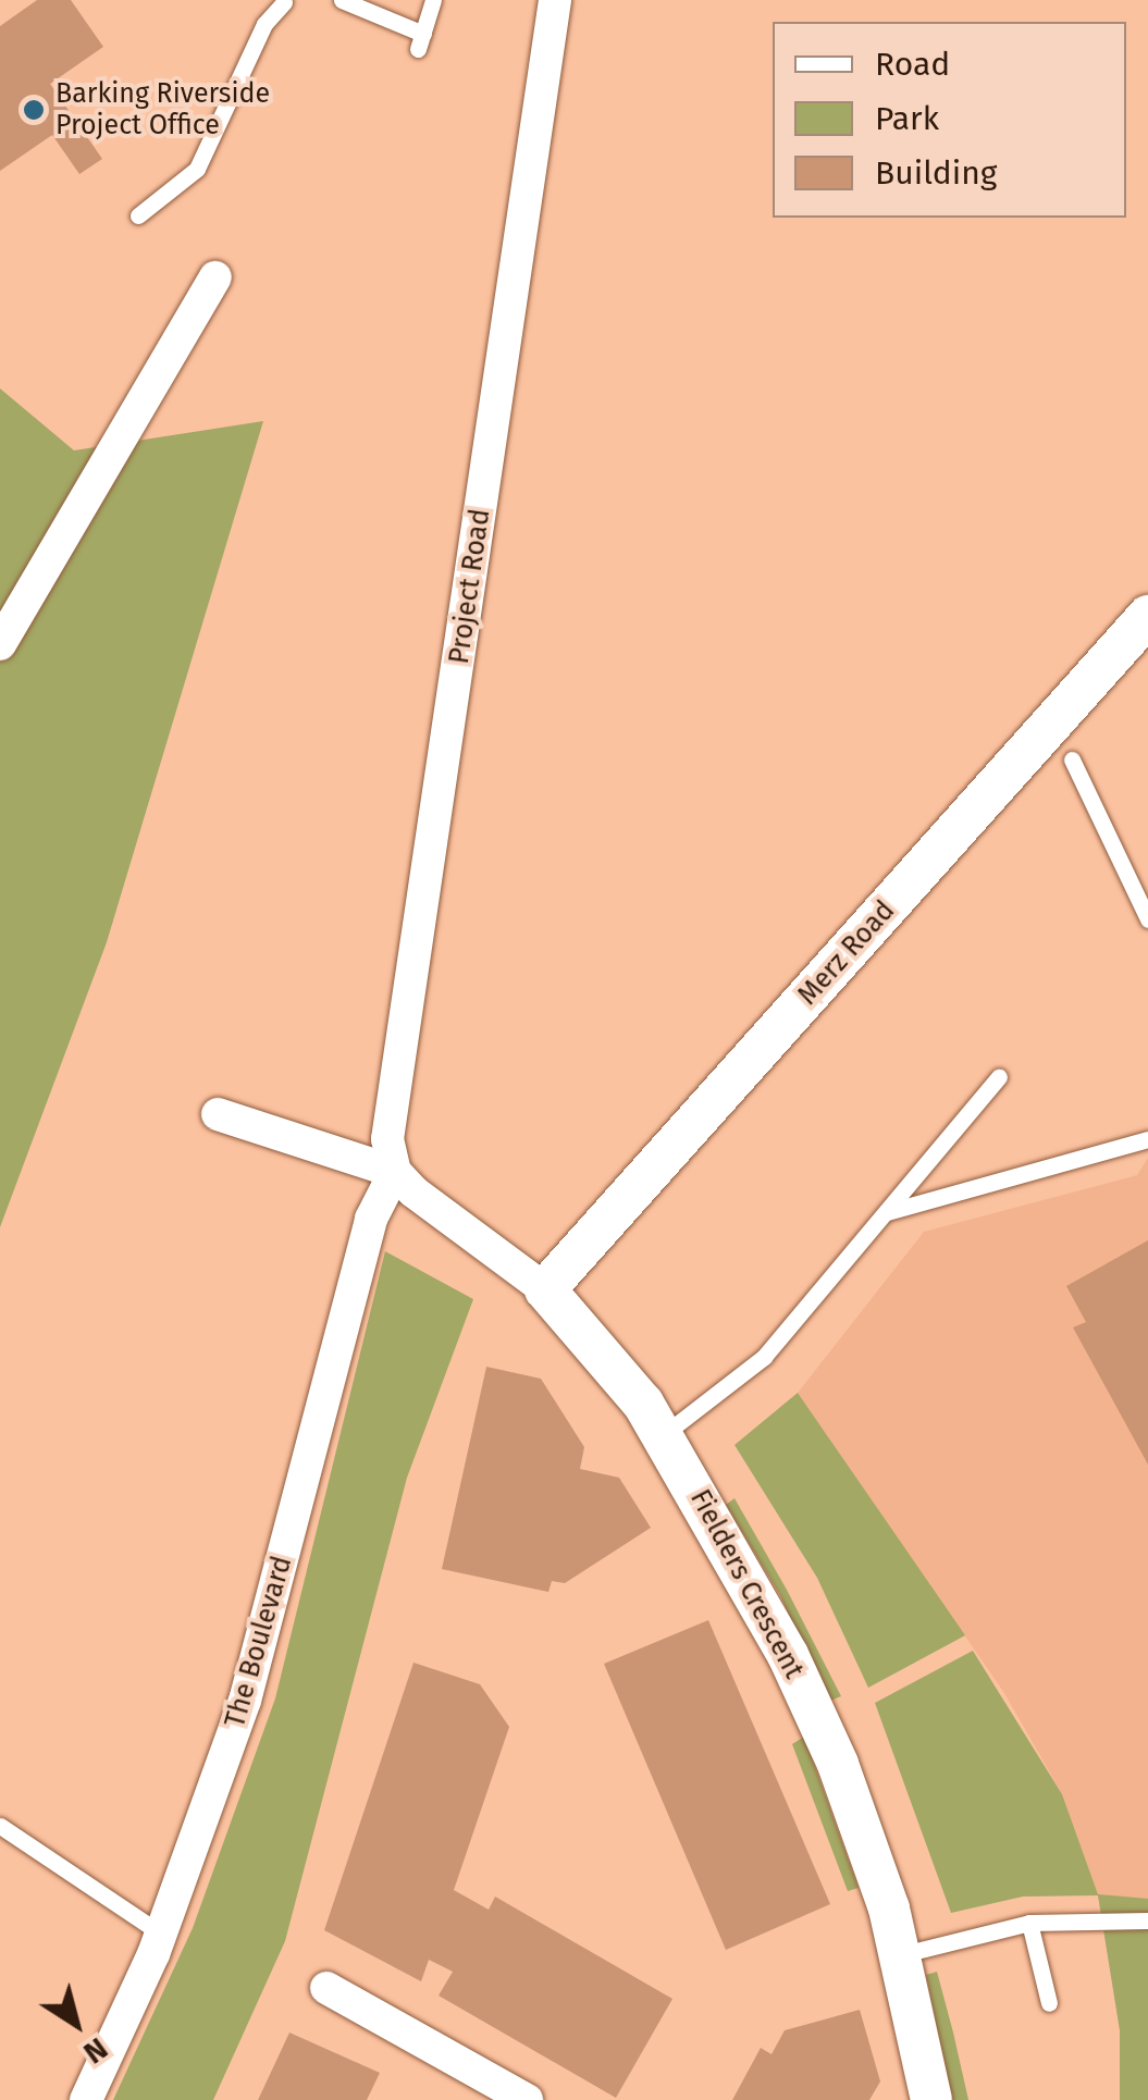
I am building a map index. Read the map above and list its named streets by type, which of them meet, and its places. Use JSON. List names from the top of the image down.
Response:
{
  "streets": {
    "street": [
      "Project Road",
      "Merz Road",
      "Fielders Crescent",
      "The Boulevard"
    ]
  },
  "crossings": [
    ["Project Road", "Fielders Crescent"],
    ["Project Road", "The Boulevard"],
    ["Merz Road", "Fielders Crescent"],
    ["Fielders Crescent", "The Boulevard"]
  ],
  "places": ["Barking Riverside Project Office"],
  "legend": ["Road", "Park", "Building"],
  "north": "bottom right"
}
